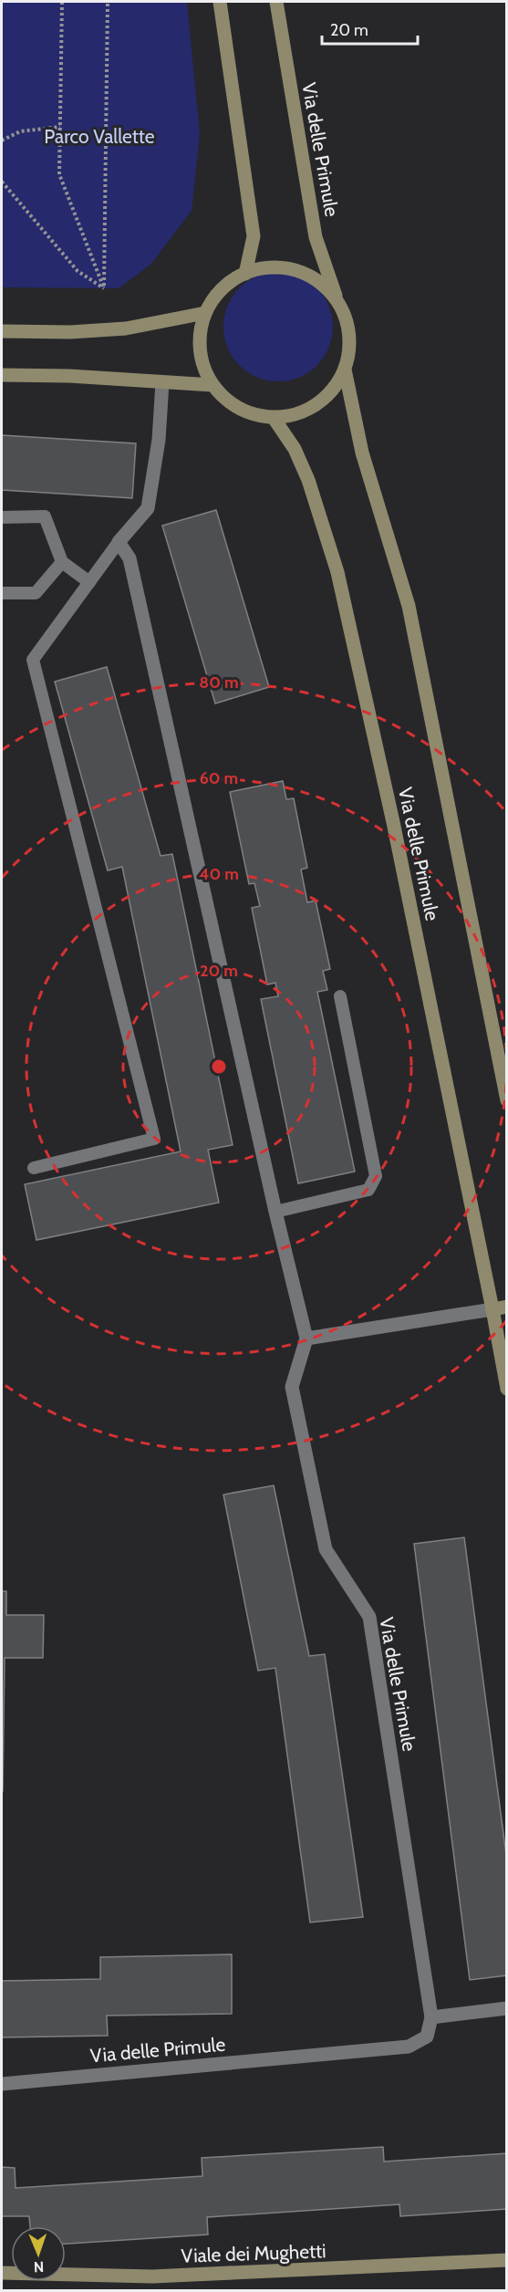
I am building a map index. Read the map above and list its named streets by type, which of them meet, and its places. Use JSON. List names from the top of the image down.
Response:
{
  "streets": {
    "main road": ["Via delle Primule", "Viale dei Mughetti"]
  },
  "parks": ["Parco Vallette"],
  "scale_bar": "20 m",
  "north": "bottom",
  "rings": [
    "80 m",
    "60 m",
    "40 m",
    "20 m"
  ]
}
